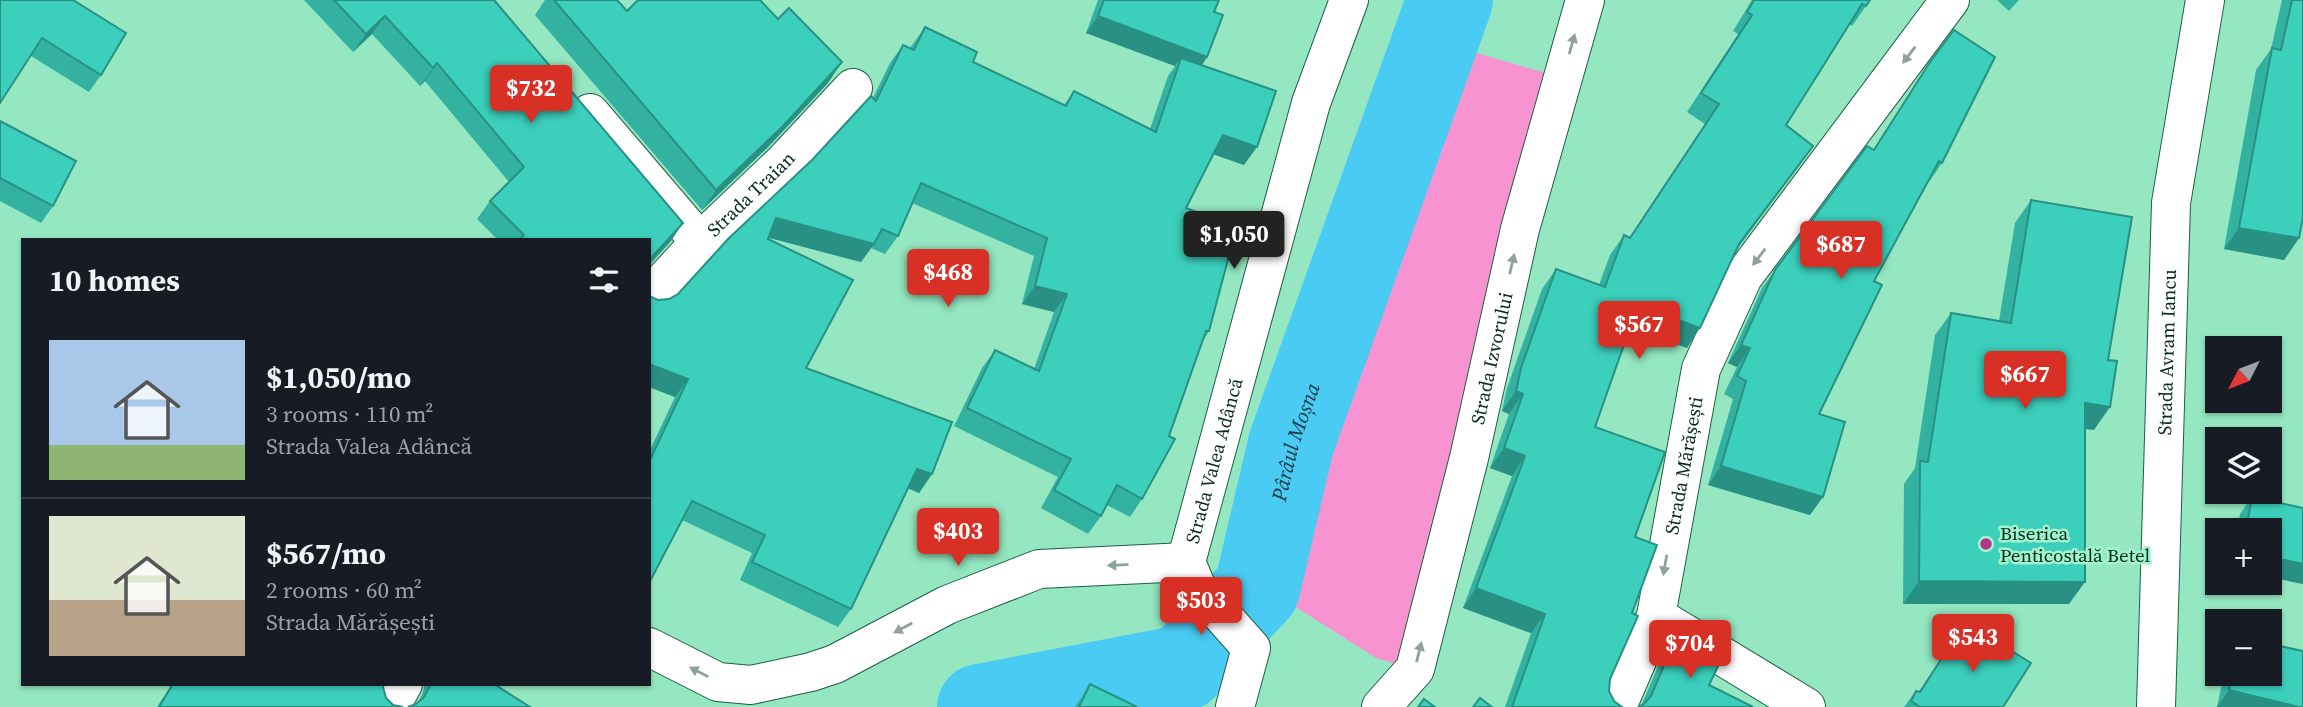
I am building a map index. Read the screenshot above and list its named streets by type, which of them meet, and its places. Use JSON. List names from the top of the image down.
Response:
{
  "streets": {
    "street": [
      "Strada Traian",
      "Strada Avram Iancu",
      "Strada Izvorului",
      "Strada Valea Adâncă",
      "Strada Mărășești"
    ]
  },
  "one_way": ["Strada Izvorului", "Strada Valea Adâncă", "Strada Mărășești"],
  "water": ["Pârâul Moșna"],
  "places": ["Biserica Penticostală Betel"],
  "north": "bottom left",
  "page": {
    "price": [
      "$732",
      "$1,050",
      "$687",
      "$468",
      "$567",
      "$667",
      "$403",
      "$503",
      "$543",
      "$704"
    ],
    "heading": "10 homes",
    "list": [
      {
        "name": "$1,050/mo",
        "note": "3 rooms · 110 m² · Strada Valea Adâncă"
      },
      {
        "name": "$567/mo",
        "note": "2 rooms · 60 m² · Strada Mărășești"
      }
    ],
    "map_buttons": ["+", "−"]
  }
}
